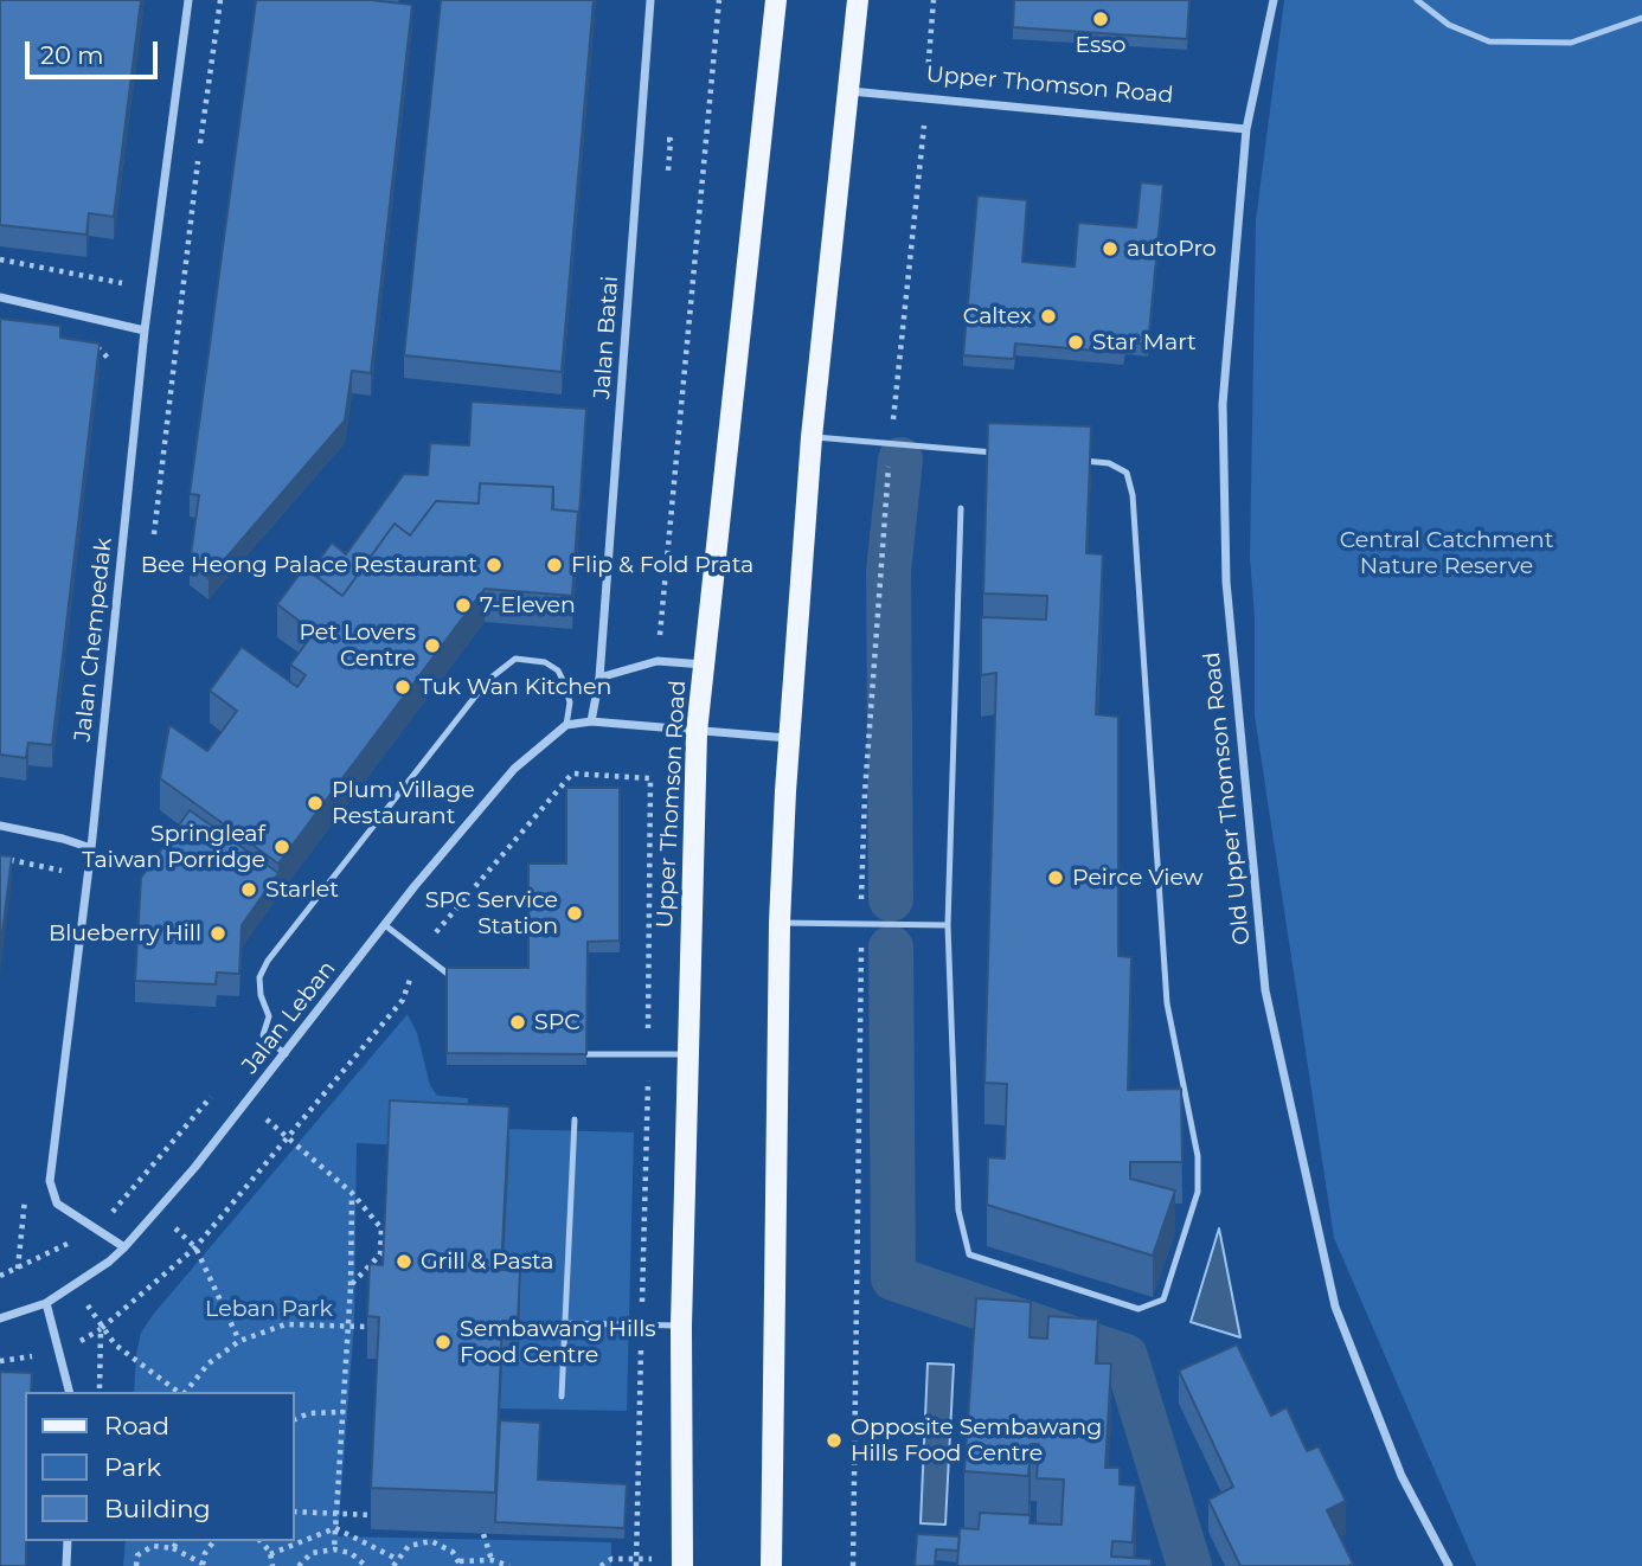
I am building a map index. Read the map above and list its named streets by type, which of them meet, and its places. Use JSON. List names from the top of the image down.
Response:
{
  "streets": {
    "main road": ["Upper Thomson Road"],
    "street": [
      "Jalan Batai",
      "Jalan Chempedak",
      "Old Upper Thomson Road",
      "Jalan Leban"
    ]
  },
  "crossings": [
    ["Upper Thomson Road", "Old Upper Thomson Road"],
    ["Jalan Chempedak", "Jalan Leban"]
  ],
  "parks": ["Central Catchment Nature Reserve", "Leban Park"],
  "places": [
    "Esso",
    "autoPro",
    "Caltex",
    "Star Mart",
    "Bee Heong Palace Restaurant",
    "Flip & Fold Prata",
    "7-Eleven",
    "Pet Lovers Centre",
    "Tuk Wan Kitchen",
    "Plum Village Restaurant",
    "Springleaf Taiwan Porridge",
    "Peirce View",
    "Starlet",
    "SPC Service Station",
    "Blueberry Hill",
    "SPC",
    "Grill & Pasta",
    "Sembawang Hills Food Centre",
    "Opposite Sembawang Hills Food Centre"
  ],
  "legend": ["Road", "Park", "Building"],
  "scale_bar": "20 m"
}
